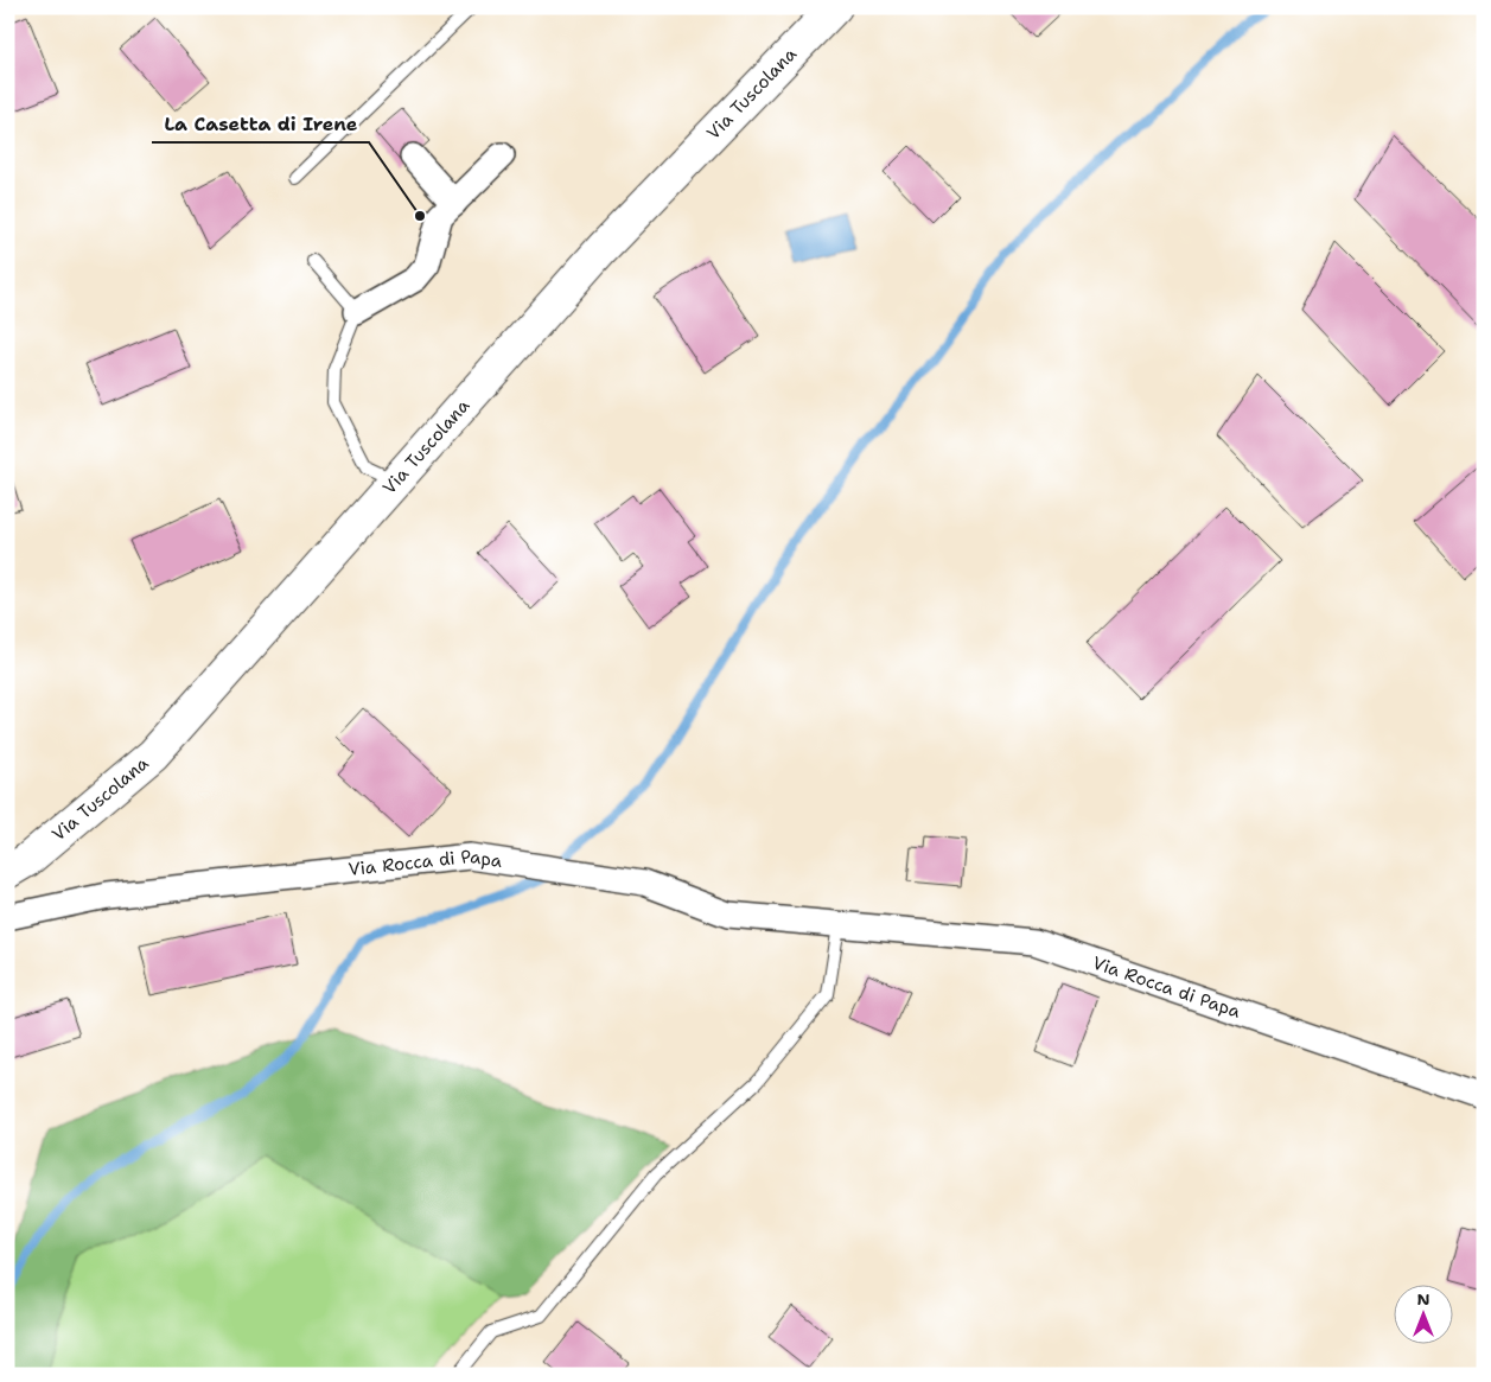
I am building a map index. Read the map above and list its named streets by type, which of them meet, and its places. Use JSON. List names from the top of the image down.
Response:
{
  "streets": {
    "main road": ["Via Tuscolana"],
    "street": ["Via Rocca di Papa"]
  },
  "places": ["La Casetta di Irene"],
  "north": "top"
}
